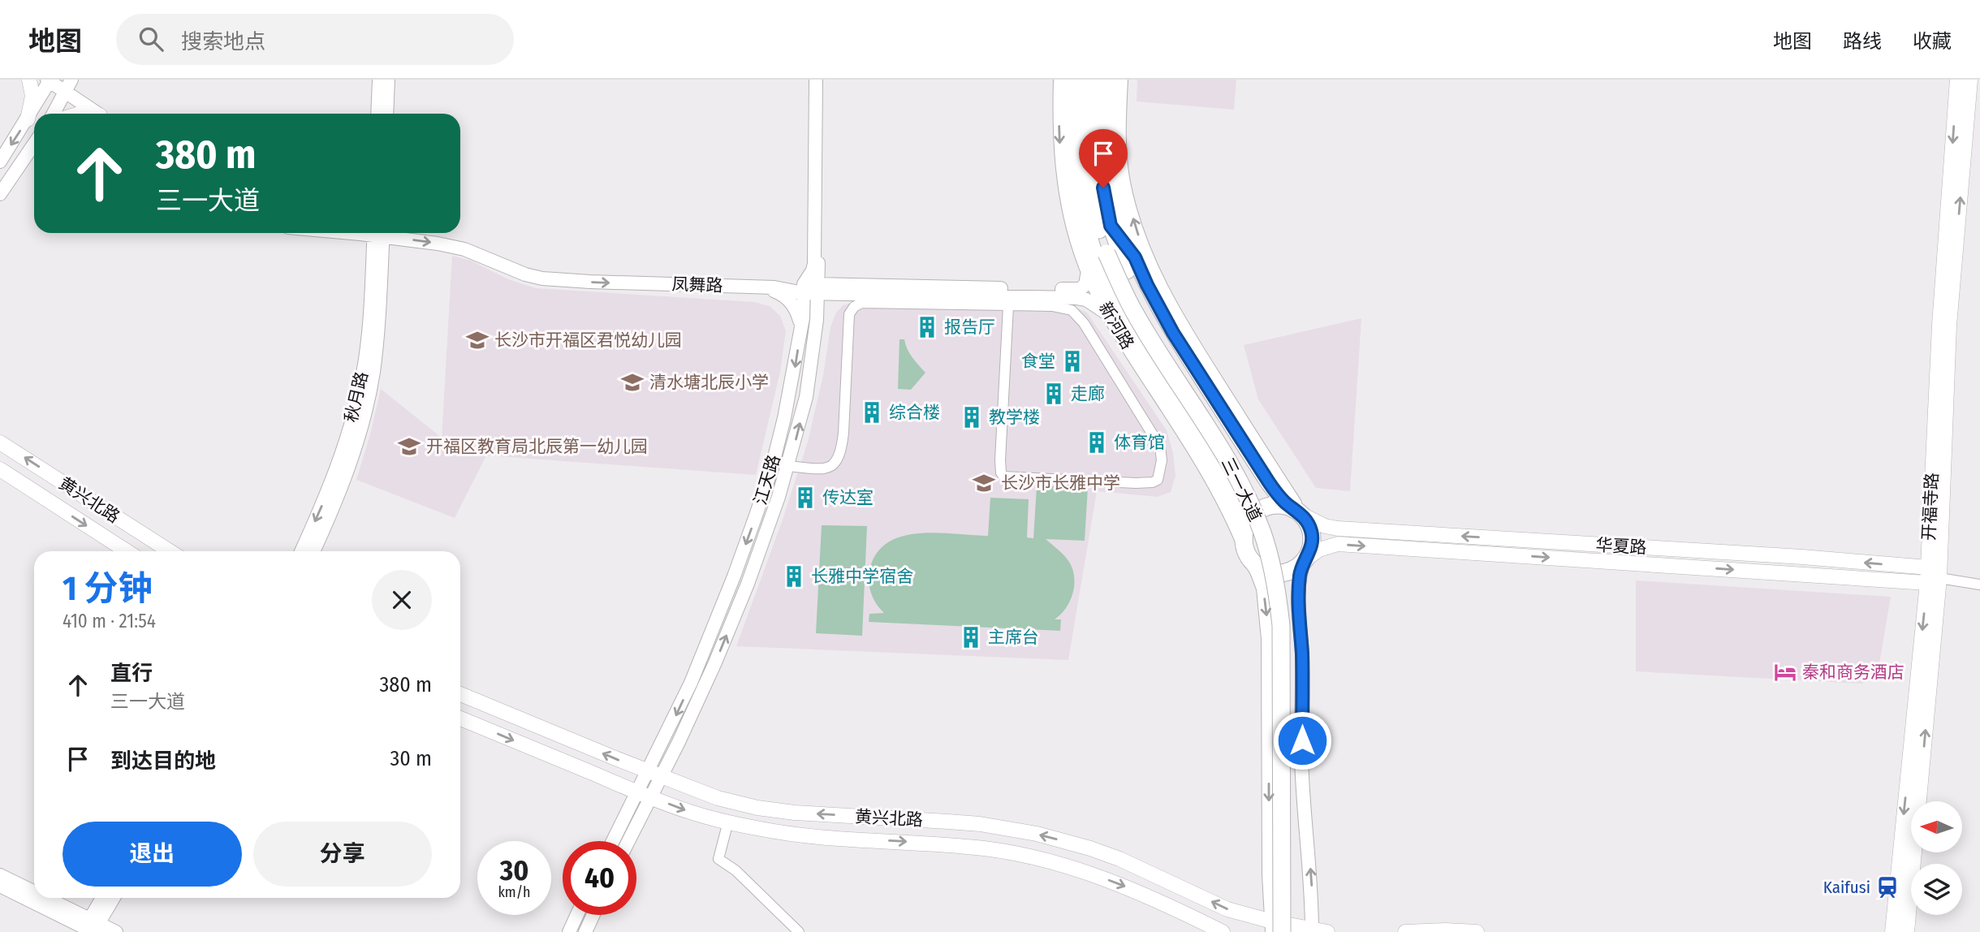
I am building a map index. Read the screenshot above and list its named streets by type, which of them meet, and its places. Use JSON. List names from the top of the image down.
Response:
{
  "streets": {
    "main road": [
      "三一大道",
      "黄兴北路",
      "开福寺路",
      "华夏路"
    ],
    "street": [
      "凤舞路",
      "新河路",
      "秋月路",
      "江天路"
    ]
  },
  "crossings": [
    ["凤舞路", "新河路"],
    ["凤舞路", "江天路"],
    ["新河路", "三一大道"],
    ["新河路", "黄兴北路"],
    ["新河路", "华夏路"],
    ["江天路", "黄兴北路"],
    ["三一大道", "黄兴北路"],
    ["开福寺路", "华夏路"]
  ],
  "one_way": ["凤舞路"],
  "places": {
    "building": [
      "报告厅",
      "食堂",
      "走廊",
      "综合楼",
      "教学楼",
      "体育馆",
      "传达室",
      "长雅中学宿舍",
      "主席台"
    ],
    "school or university": [
      "长沙市开福区君悦幼儿园",
      "清水塘北辰小学",
      "开福区教育局北辰第一幼儿园",
      "长沙市长雅中学"
    ],
    "hotel": ["秦和商务酒店"],
    "station": ["Kaifusi"]
  },
  "north": "left",
  "page": {
    "header": "地图",
    "search": "搜索地点",
    "nav": ["地图", "路线", "收藏"],
    "turn": ["380 m", "三一大道"],
    "heading": ["1 分钟", "410 m · 21:54"],
    "list": [
      {
        "name": "直行",
        "note": "三一大道",
        "value": "380 m"
      },
      {
        "name": "到达目的地",
        "value": "30 m"
      }
    ],
    "buttons": ["退出", "分享"],
    "speed": "30 km/h",
    "limit": "40"
  }
}
